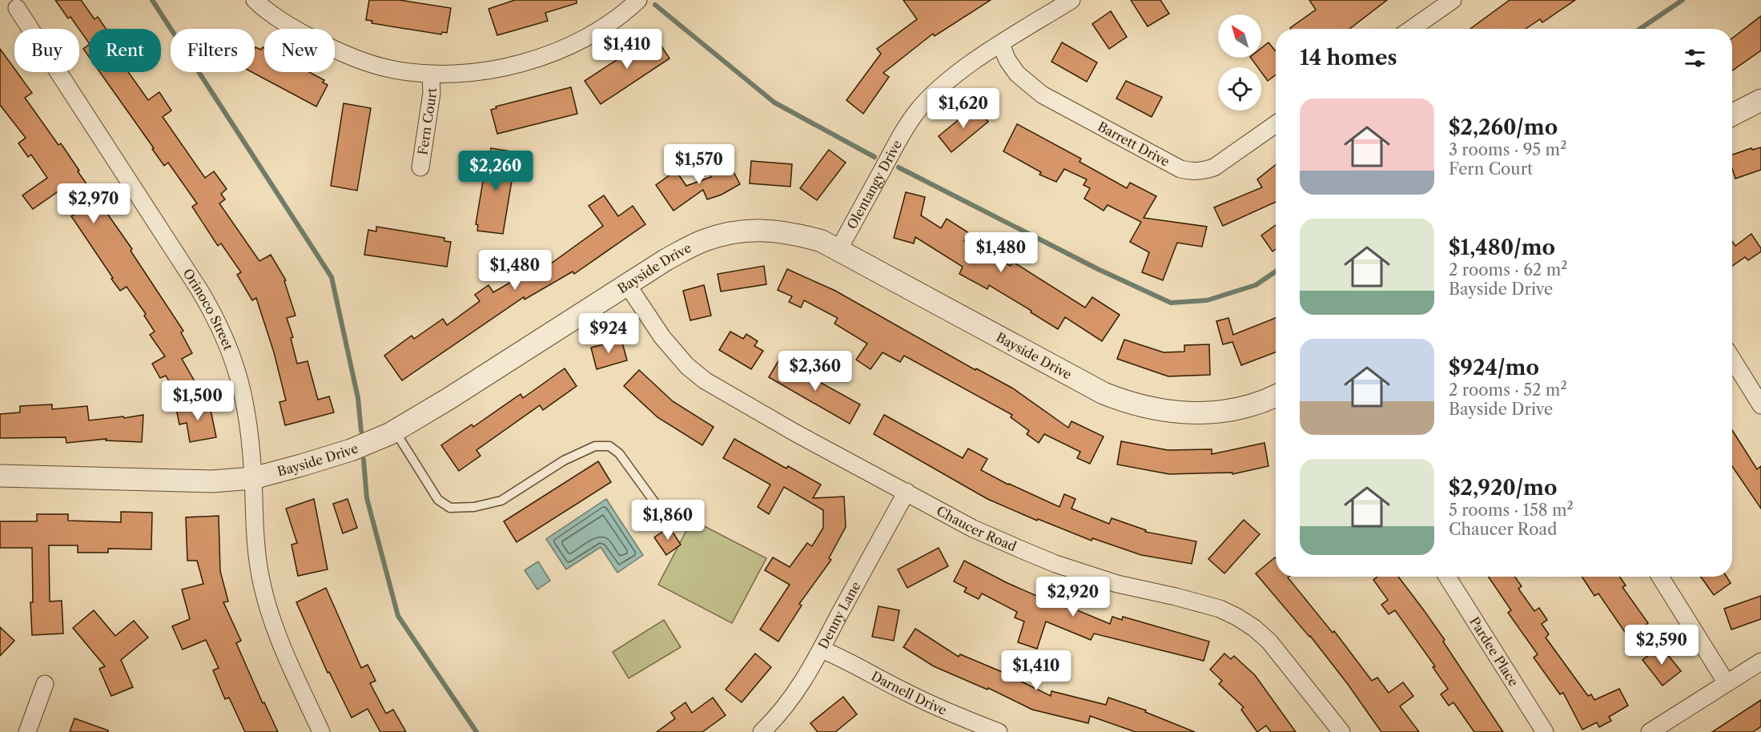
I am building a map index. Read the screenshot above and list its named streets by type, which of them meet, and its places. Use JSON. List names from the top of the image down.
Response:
{
  "streets": {
    "street": [
      "Fern Court",
      "Barrett Drive",
      "Olentangy Drive",
      "Bayside Drive",
      "Orinoco Street",
      "Chaucer Road",
      "Denny Lane",
      "Pardee Place",
      "Darnell Drive"
    ]
  },
  "crossings": [
    ["Barrett Drive", "Olentangy Drive"],
    ["Olentangy Drive", "Bayside Drive"],
    ["Bayside Drive", "Orinoco Street"],
    ["Bayside Drive", "Chaucer Road"],
    ["Chaucer Road", "Denny Lane"],
    ["Denny Lane", "Darnell Drive"]
  ],
  "north": "top left",
  "page": {
    "price": [
      "$1,410",
      "$1,620",
      "$1,570",
      "$2,260",
      "$2,970",
      "$1,480",
      "$1,480",
      "$924",
      "$2,360",
      "$1,500",
      "$1,860",
      "$2,920",
      "$2,590",
      "$1,410"
    ],
    "chip": [
      "Buy",
      "Rent",
      "Filters",
      "New"
    ],
    "heading": "14 homes",
    "list": [
      {
        "name": "$2,260/mo",
        "note": "3 rooms · 95 m² · Fern Court"
      },
      {
        "name": "$1,480/mo",
        "note": "2 rooms · 62 m² · Bayside Drive"
      },
      {
        "name": "$924/mo",
        "note": "2 rooms · 52 m² · Bayside Drive"
      },
      {
        "name": "$2,920/mo",
        "note": "5 rooms · 158 m² · Chaucer Road"
      }
    ]
  }
}
